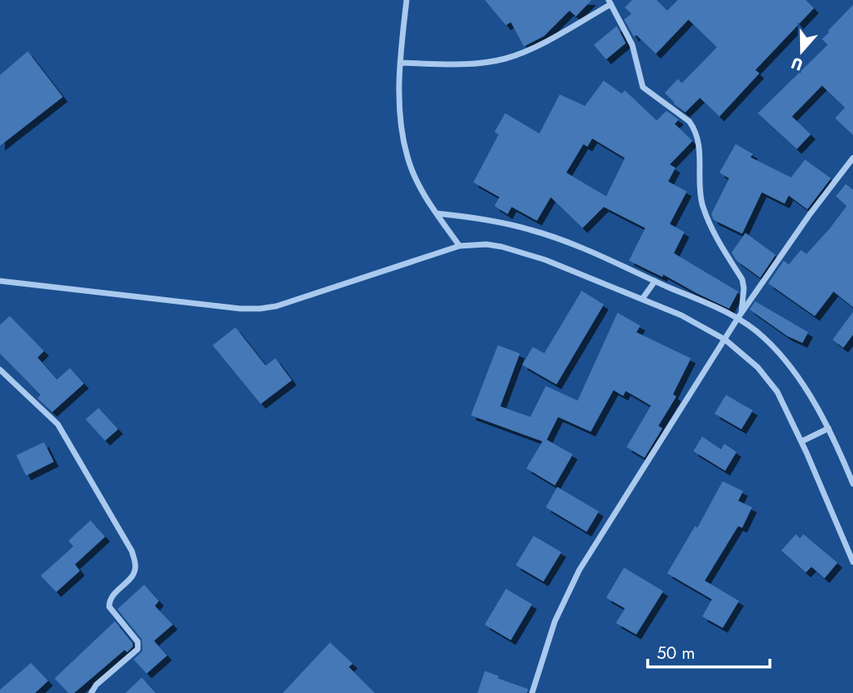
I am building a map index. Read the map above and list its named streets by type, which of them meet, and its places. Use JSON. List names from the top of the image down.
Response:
{
  "scale_bar": "50 m",
  "north": "bottom"
}
